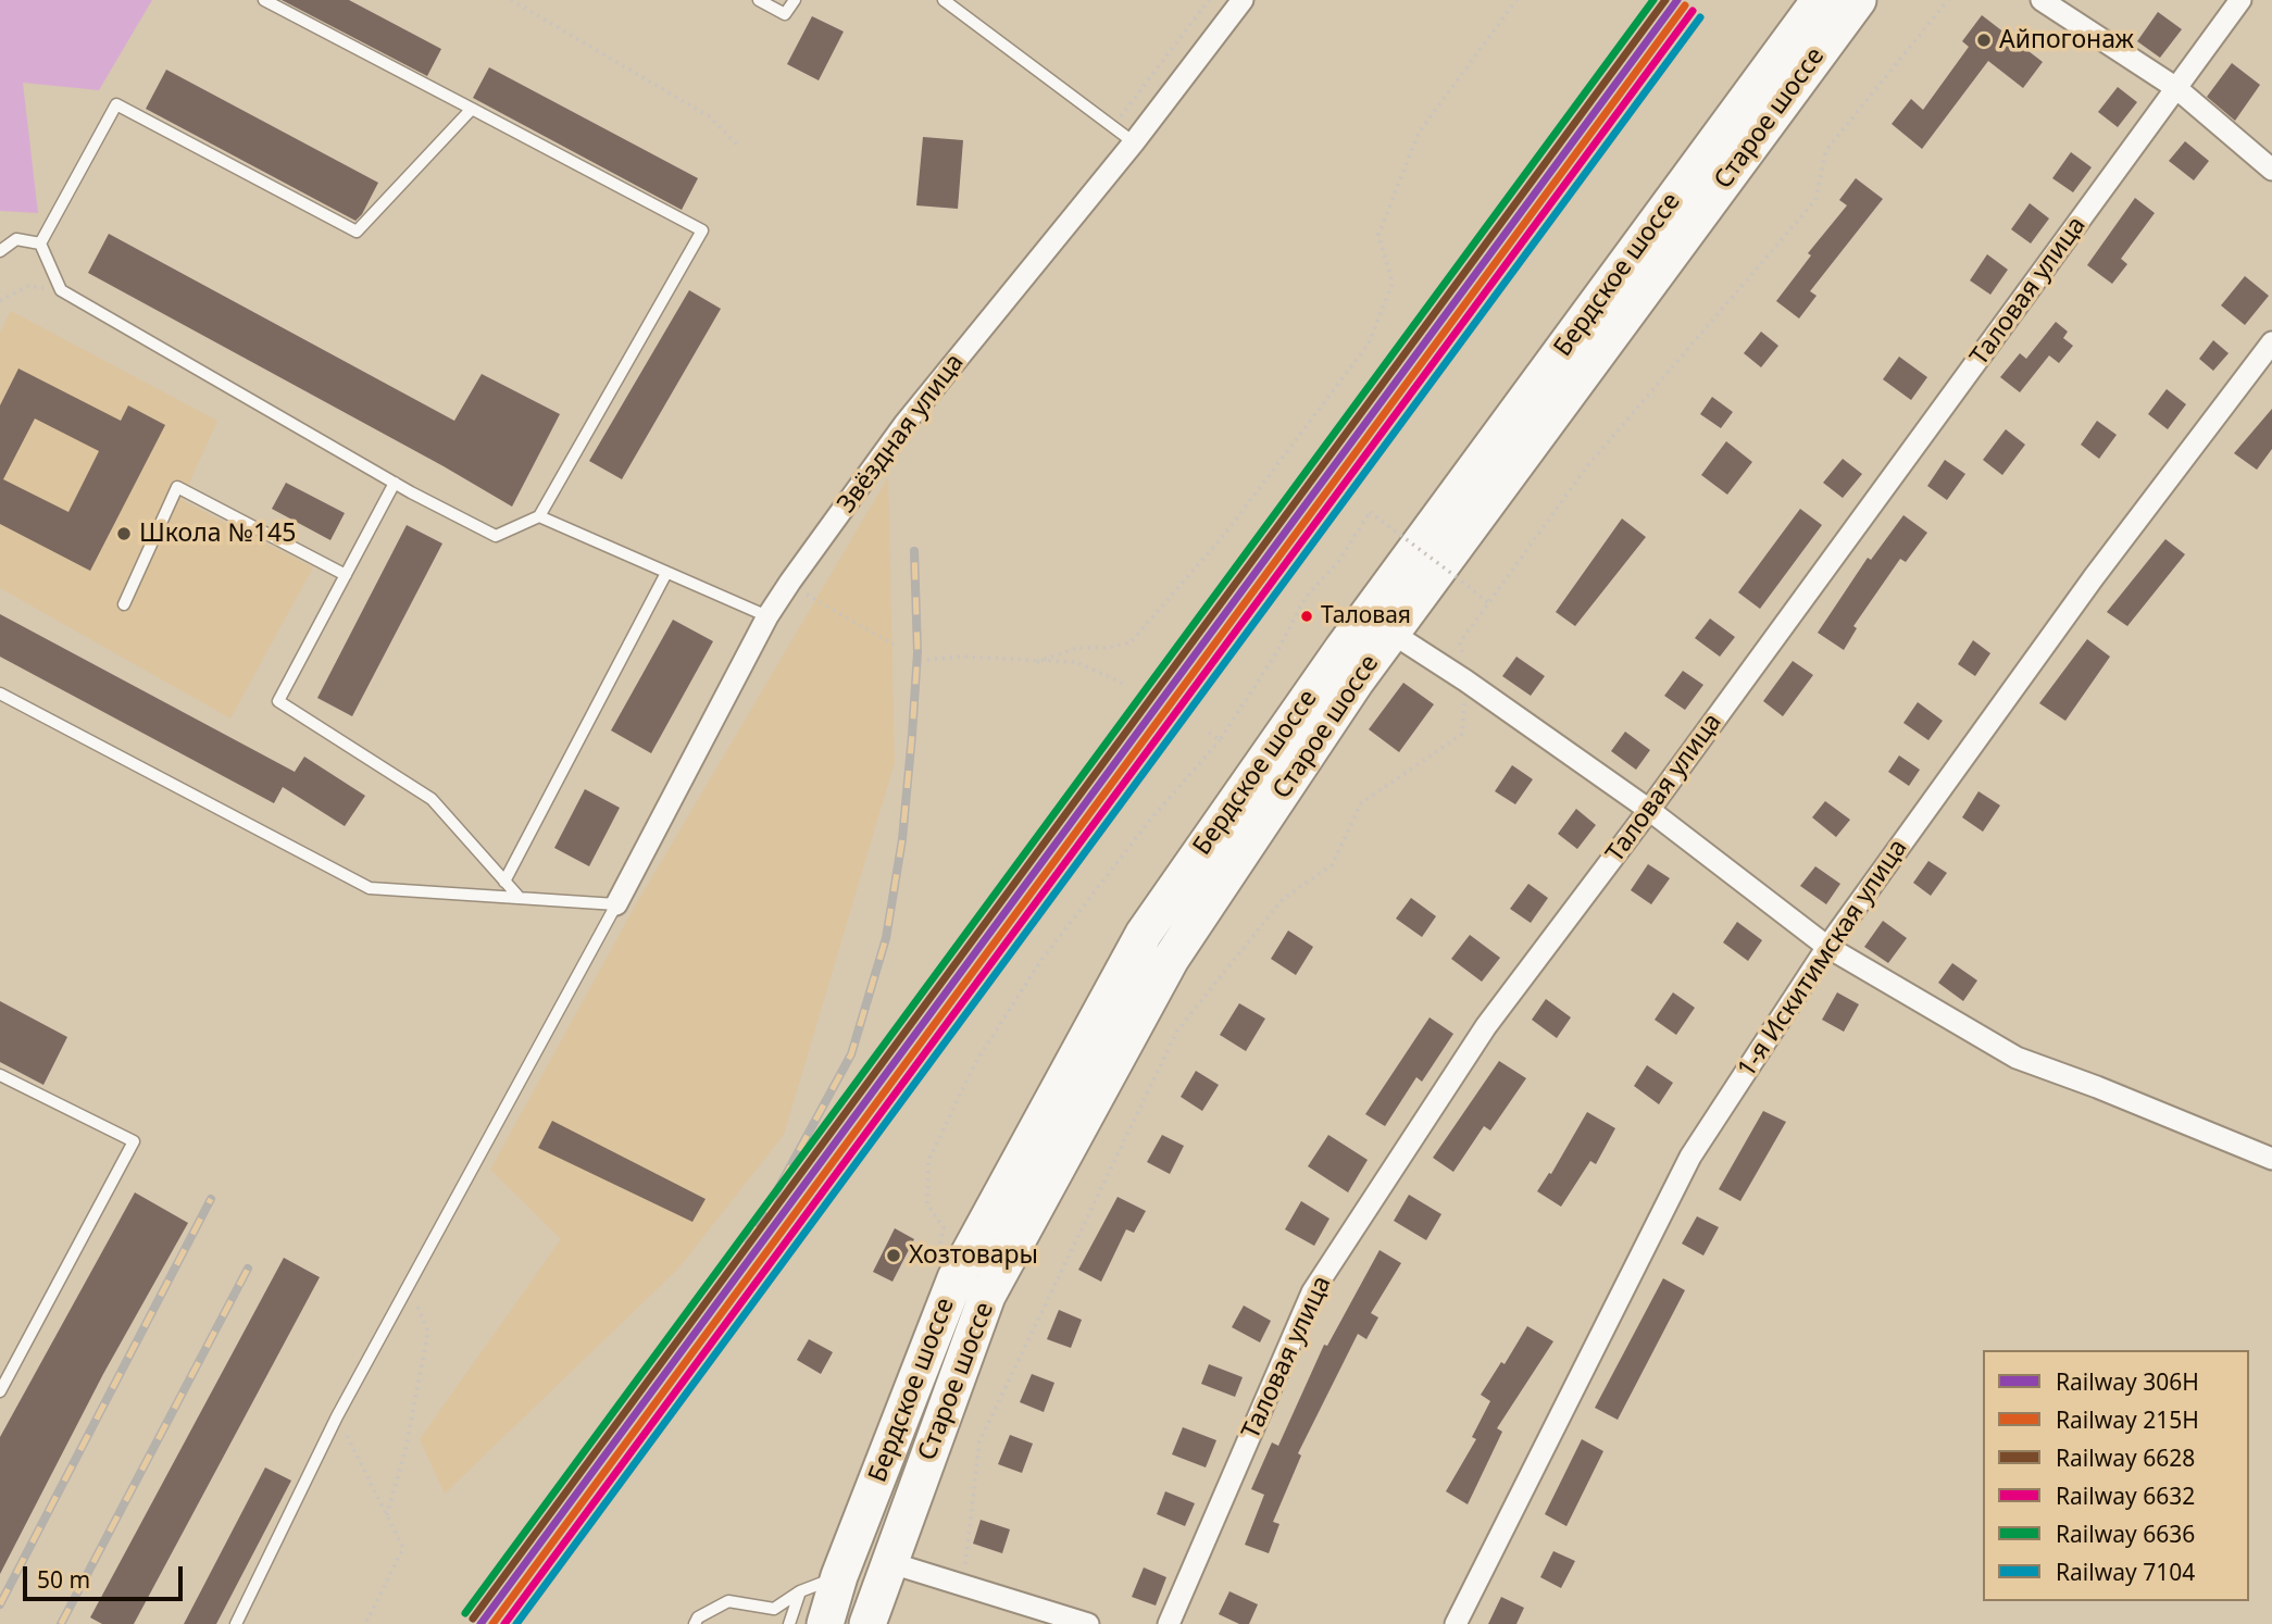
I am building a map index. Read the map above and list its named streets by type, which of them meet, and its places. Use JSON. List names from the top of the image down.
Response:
{
  "streets": {
    "highway": ["Старое шоссе", "Бердское шоссе"],
    "street": ["Таловая улица", "Звёздная улица", "1-я Искитимская улица"]
  },
  "places": [
    "Айпогонаж",
    "Школа №145",
    "Таловая",
    "Хозтовары"
  ],
  "lines": [
    "rail line 306Н",
    "rail line 6628",
    "rail line 6636",
    "rail line 215Н",
    "rail line 6632",
    "rail line 7104"
  ],
  "legend": [
    "Railway 306Н",
    "Railway 215Н",
    "Railway 6628",
    "Railway 6632",
    "Railway 6636",
    "Railway 7104"
  ],
  "scale_bar": "50 m"
}
